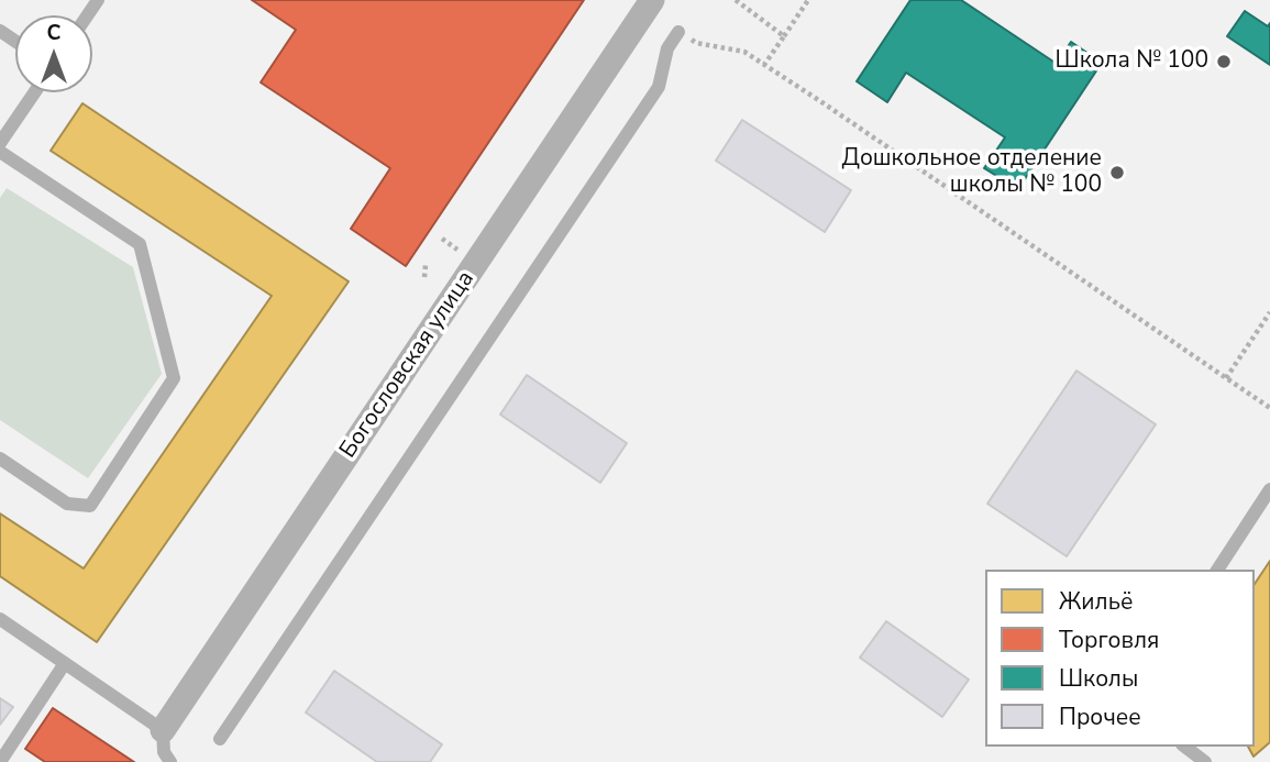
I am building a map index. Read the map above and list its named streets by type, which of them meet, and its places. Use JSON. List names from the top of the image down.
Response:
{
  "streets": {
    "street": ["Богословская улица"]
  },
  "places": ["Школа № 100", "Дошкольное отделение школы № 100"],
  "legend": [
    "Жильё",
    "Торговля",
    "Школы",
    "Прочее"
  ],
  "north": "top"
}
